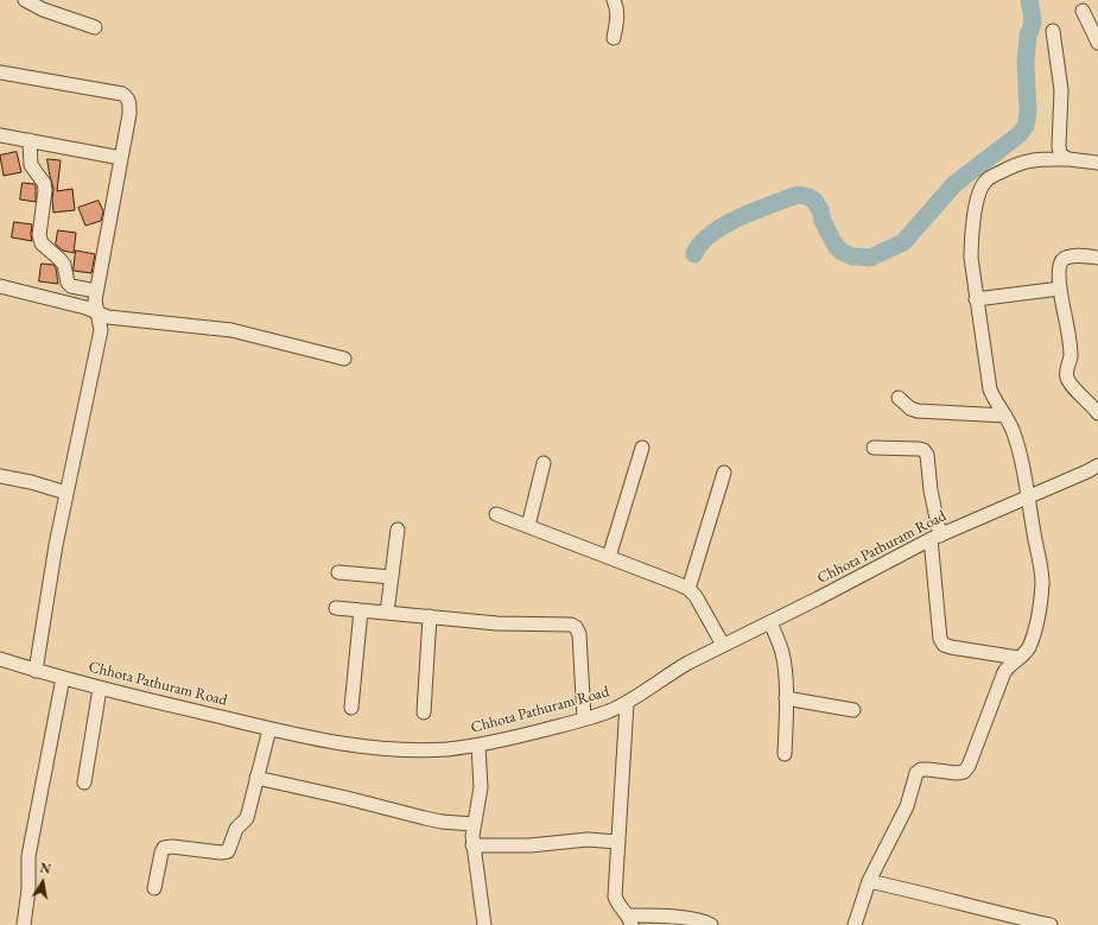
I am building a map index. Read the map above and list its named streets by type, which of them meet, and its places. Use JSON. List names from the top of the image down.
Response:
{
  "streets": {
    "street": ["Chhota Pathuram Road"]
  },
  "north": "top"
}
